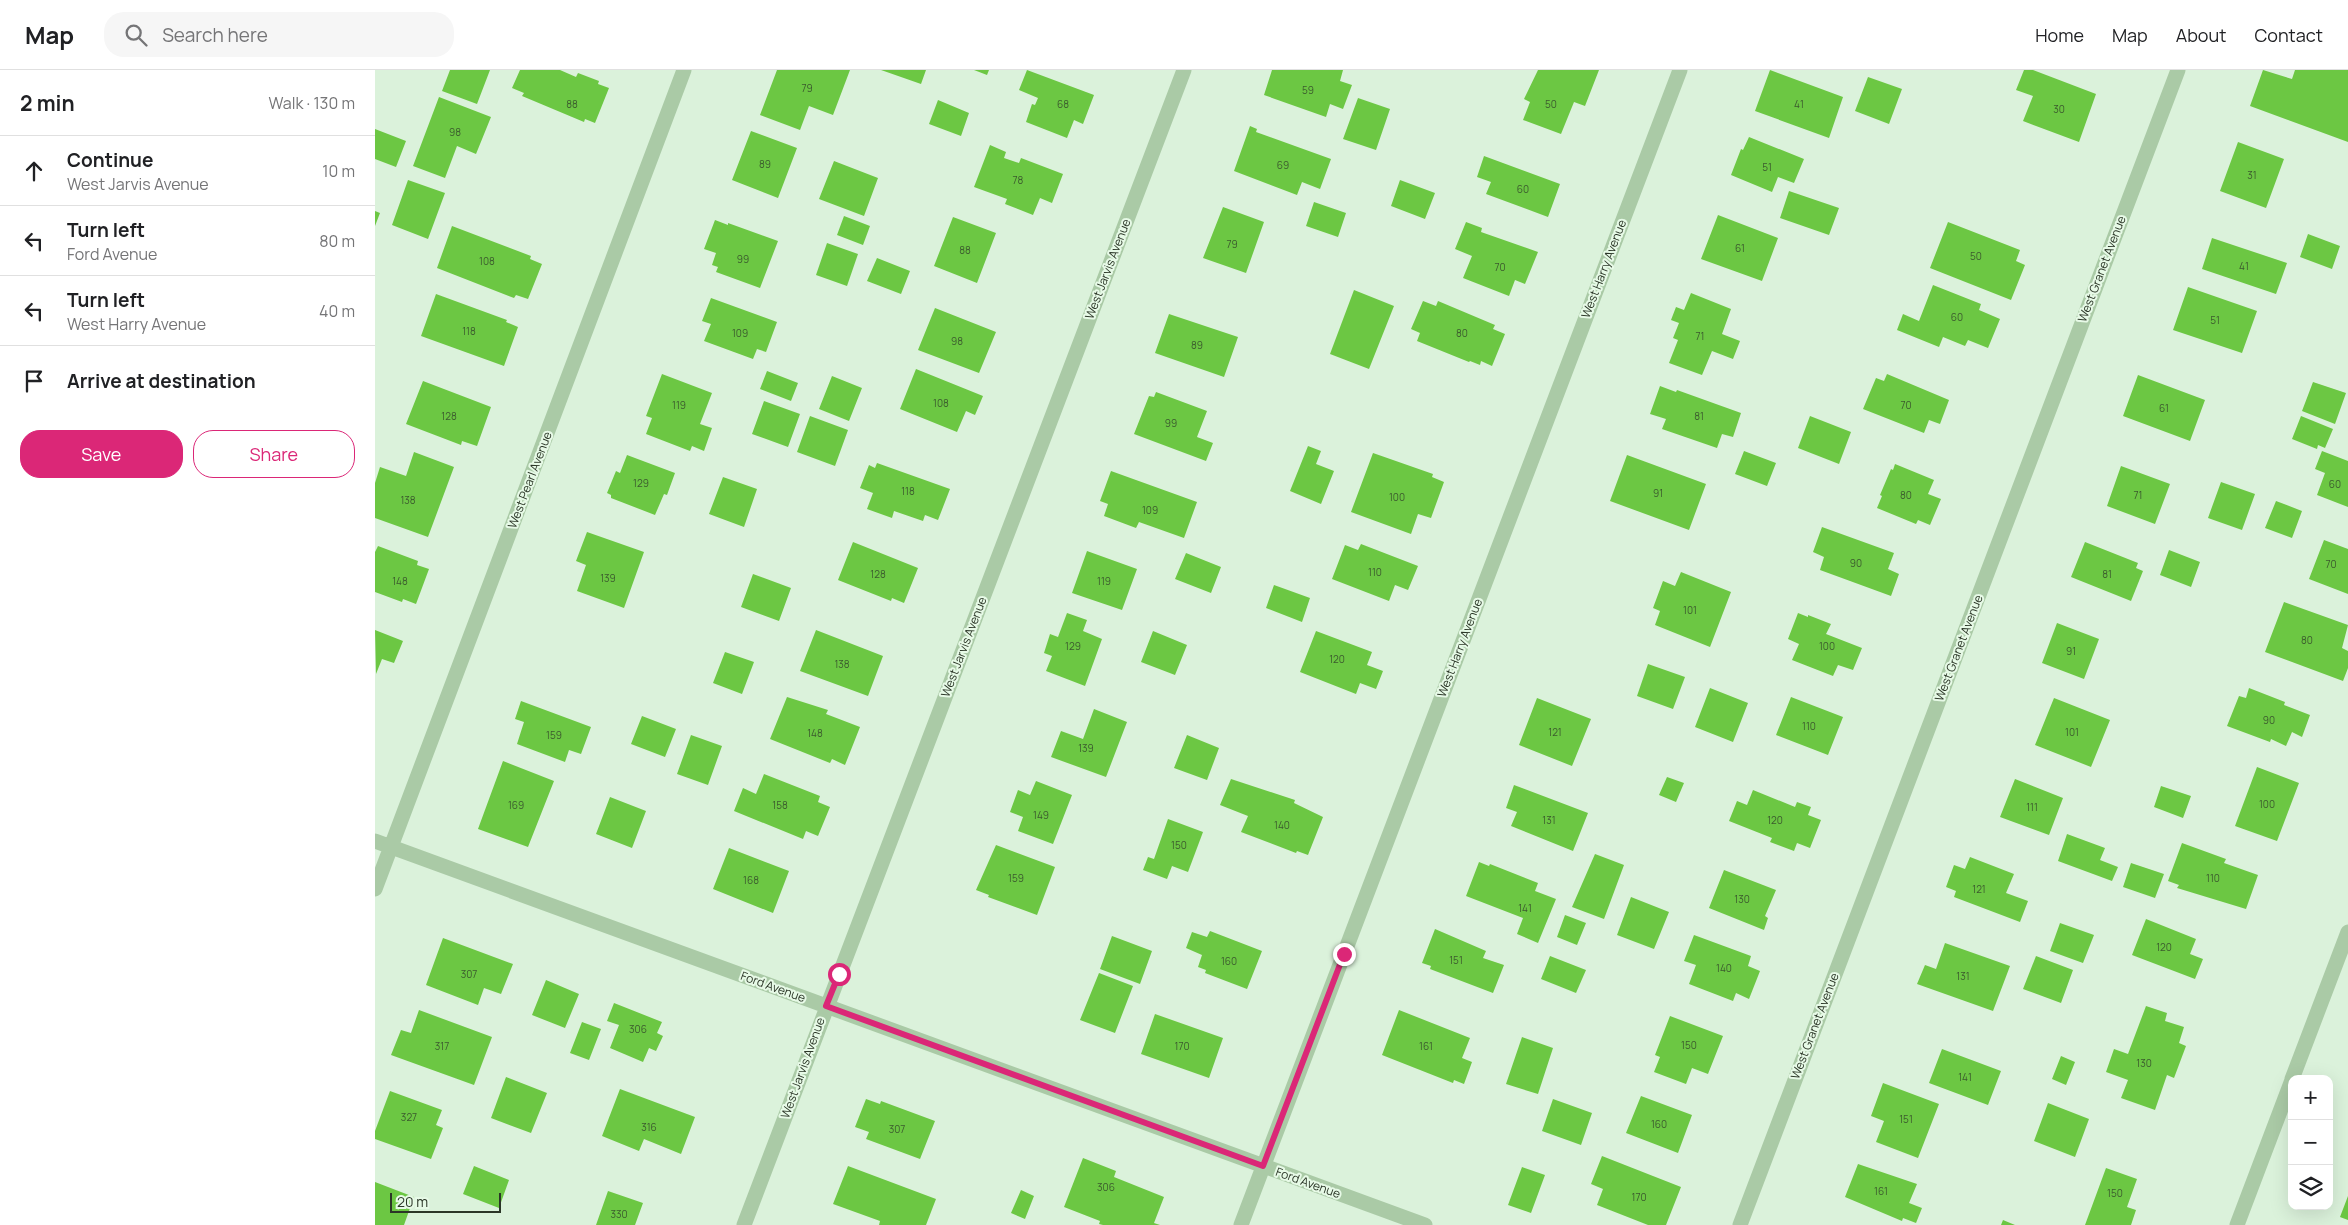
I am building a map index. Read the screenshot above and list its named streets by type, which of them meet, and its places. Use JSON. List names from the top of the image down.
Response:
{
  "streets": {
    "street": [
      "West Jarvis Avenue",
      "West Harry Avenue",
      "West Granet Avenue",
      "West Pearl Avenue",
      "Ford Avenue"
    ]
  },
  "crossings": [
    ["West Jarvis Avenue", "Ford Avenue"],
    ["West Harry Avenue", "Ford Avenue"],
    ["West Pearl Avenue", "Ford Avenue"]
  ],
  "house_numbers": [
    "79",
    "59",
    "88",
    "68",
    "50",
    "41",
    "30",
    "98",
    "89",
    "69",
    "51",
    "31",
    "78",
    "60",
    "79",
    "61",
    "88",
    "50",
    "99",
    "108",
    "41",
    "70",
    "60",
    "51",
    "118",
    "109",
    "80",
    "71",
    "98",
    "89",
    "108",
    "119",
    "70",
    "61",
    "128",
    "81",
    "99",
    "129",
    "60",
    "118",
    "91",
    "80",
    "71",
    "100",
    "138",
    "109",
    "90",
    "70",
    "110",
    "128",
    "81",
    "139",
    "148",
    "119",
    "101",
    "80",
    "129",
    "100",
    "91",
    "120",
    "138",
    "90",
    "110",
    "121",
    "101",
    "148",
    "159",
    "139",
    "100",
    "169",
    "158",
    "111",
    "149",
    "131",
    "120",
    "140",
    "150",
    "159",
    "110",
    "168",
    "121",
    "130",
    "141",
    "120",
    "151",
    "160",
    "140",
    "307",
    "131",
    "306",
    "150",
    "317",
    "170",
    "161",
    "130",
    "141",
    "327",
    "151",
    "160",
    "316",
    "307",
    "306",
    "161",
    "150",
    "170",
    "330"
  ],
  "scale_bar": "20 m",
  "page": {
    "header": "Map",
    "search": "Search here",
    "nav": [
      "Home",
      "Map",
      "About",
      "Contact"
    ],
    "heading": ["2 min", "Walk · 130 m"],
    "list": [
      ["Continue", "West Jarvis Avenue", "10 m"],
      ["Turn left", "Ford Avenue", "80 m"],
      ["Turn left", "West Harry Avenue", "40 m"],
      "Arrive at destination"
    ],
    "buttons": ["Save", "Share"],
    "map_buttons": ["+", "−"],
    "scale": "20 m"
  }
}
